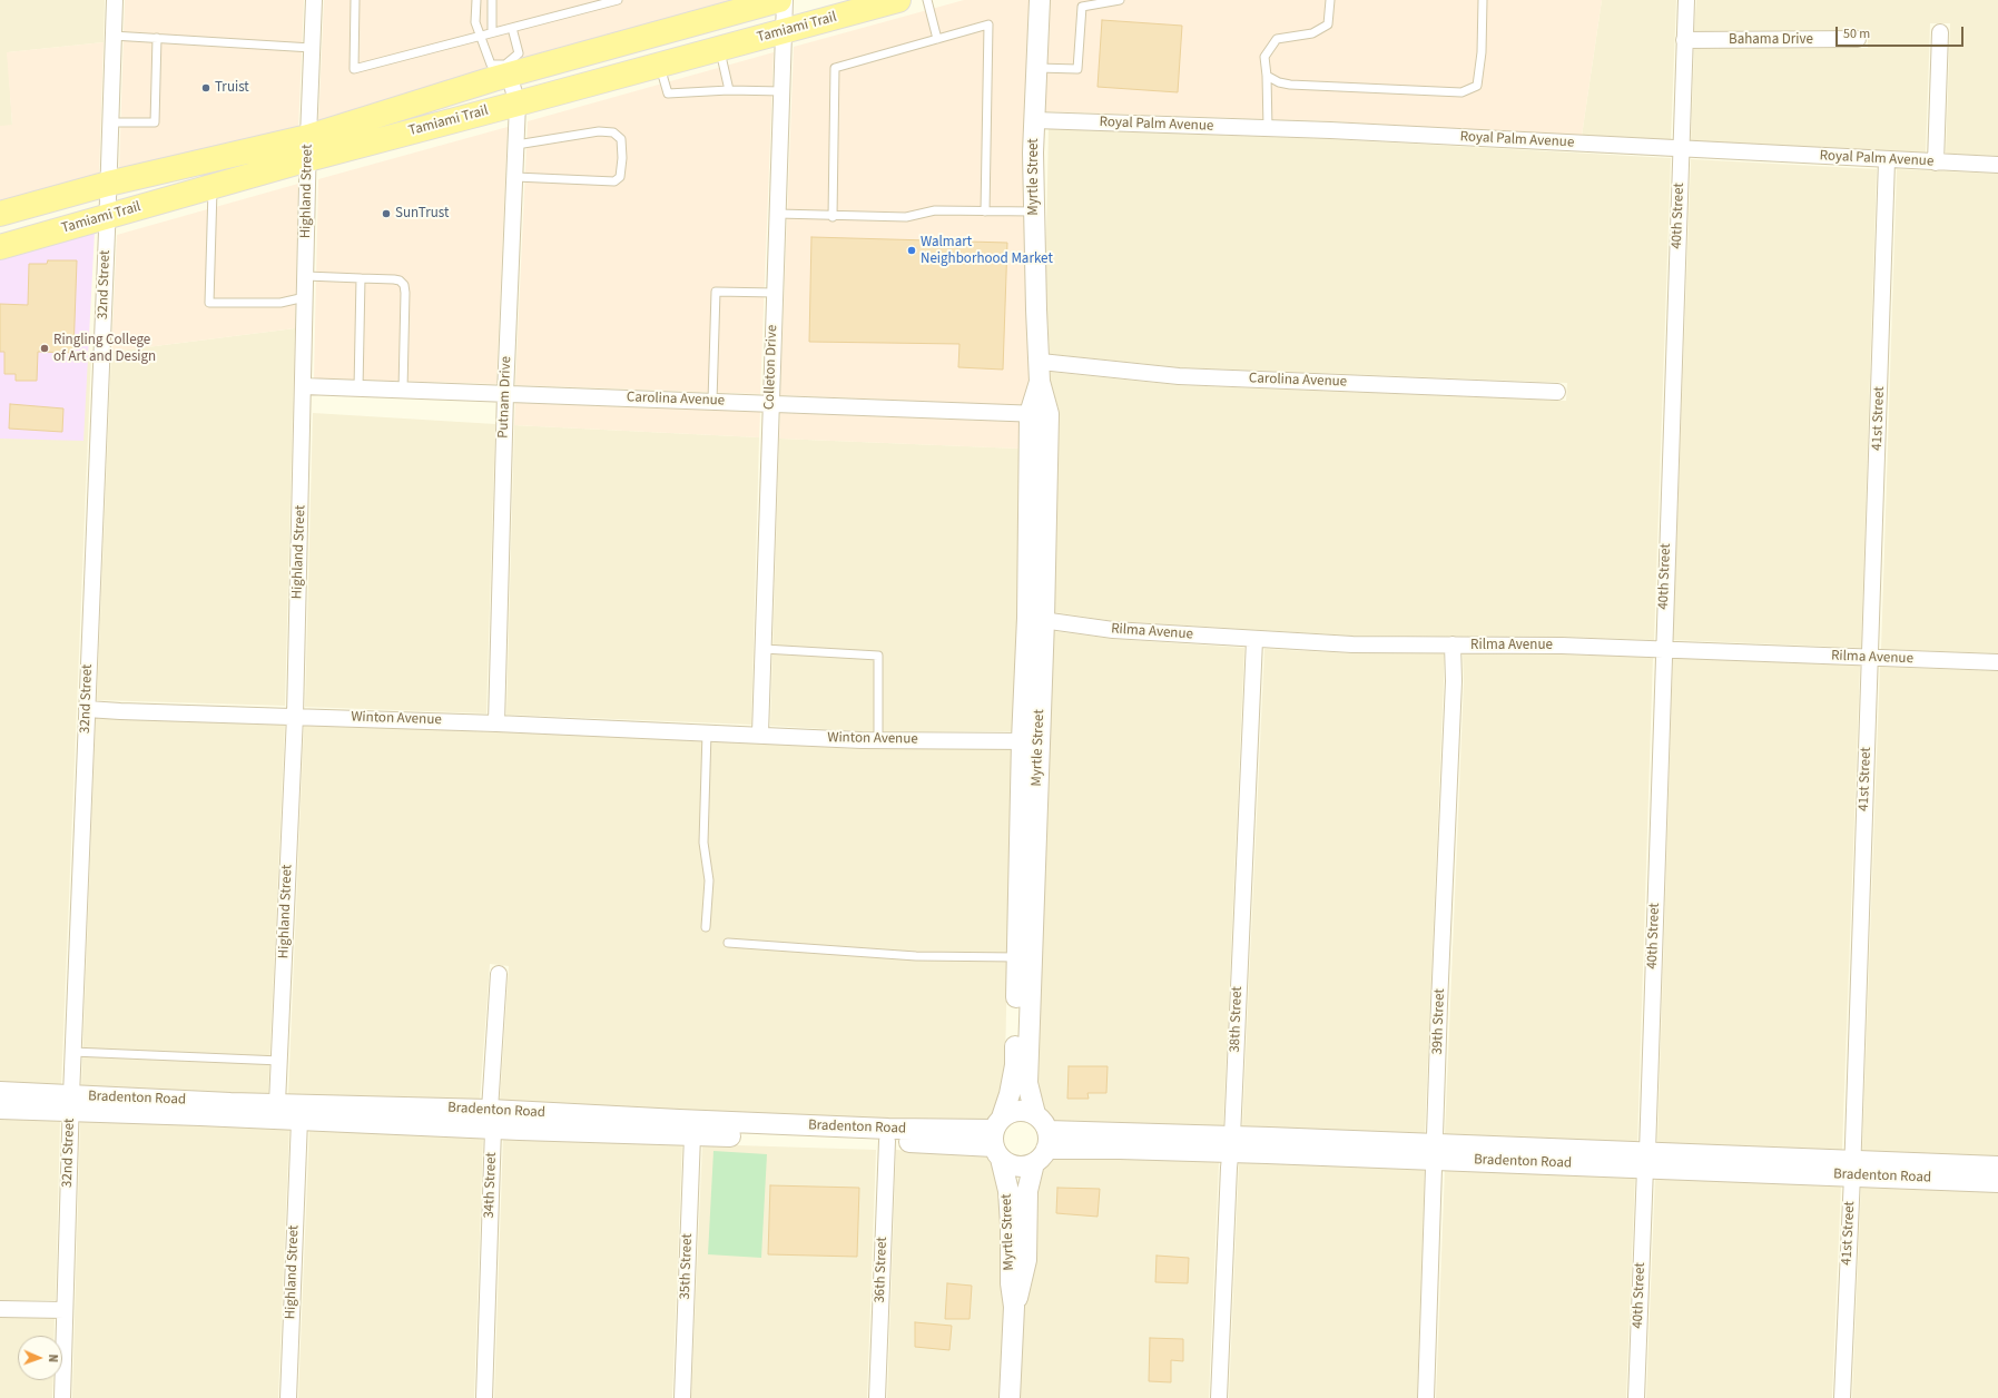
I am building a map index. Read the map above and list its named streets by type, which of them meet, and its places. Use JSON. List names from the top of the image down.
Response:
{
  "streets": {
    "main road": ["Tamiami Trail"],
    "street": [
      "Bahama Drive",
      "Royal Palm Avenue",
      "Myrtle Street",
      "Highland Street",
      "40th Street",
      "32nd Street",
      "Colleton Drive",
      "Carolina Avenue",
      "Putnam Drive",
      "41st Street",
      "Rilma Avenue",
      "Winton Avenue",
      "38th Street",
      "39th Street",
      "Bradenton Road",
      "34th Street",
      "35th Street",
      "36th Street"
    ]
  },
  "crossings": [
    ["Tamiami Trail", "Highland Street"],
    ["Tamiami Trail", "32nd Street"],
    ["Tamiami Trail", "Colleton Drive"],
    ["Tamiami Trail", "Putnam Drive"],
    ["Bahama Drive", "40th Street"],
    ["Royal Palm Avenue", "Myrtle Street"],
    ["Royal Palm Avenue", "40th Street"],
    ["Royal Palm Avenue", "41st Street"],
    ["Myrtle Street", "Carolina Avenue"],
    ["Myrtle Street", "Rilma Avenue"],
    ["Myrtle Street", "Winton Avenue"],
    ["Myrtle Street", "Bradenton Road"],
    ["Highland Street", "Carolina Avenue"],
    ["Highland Street", "Winton Avenue"],
    ["Highland Street", "Bradenton Road"],
    ["40th Street", "Rilma Avenue"],
    ["40th Street", "Bradenton Road"],
    ["32nd Street", "Winton Avenue"],
    ["32nd Street", "Bradenton Road"],
    ["Colleton Drive", "Carolina Avenue"],
    ["Colleton Drive", "Winton Avenue"],
    ["Carolina Avenue", "Putnam Drive"],
    ["Putnam Drive", "Winton Avenue"],
    ["41st Street", "Rilma Avenue"],
    ["41st Street", "Bradenton Road"],
    ["Rilma Avenue", "38th Street"],
    ["Rilma Avenue", "39th Street"],
    ["38th Street", "Bradenton Road"],
    ["39th Street", "Bradenton Road"],
    ["Bradenton Road", "34th Street"],
    ["Bradenton Road", "35th Street"],
    ["Bradenton Road", "36th Street"]
  ],
  "places": [
    "Truist",
    "SunTrust",
    "Walmart Neighborhood Market",
    "Ringling College of Art and Design"
  ],
  "scale_bar": "50 m",
  "north": "right"
}
